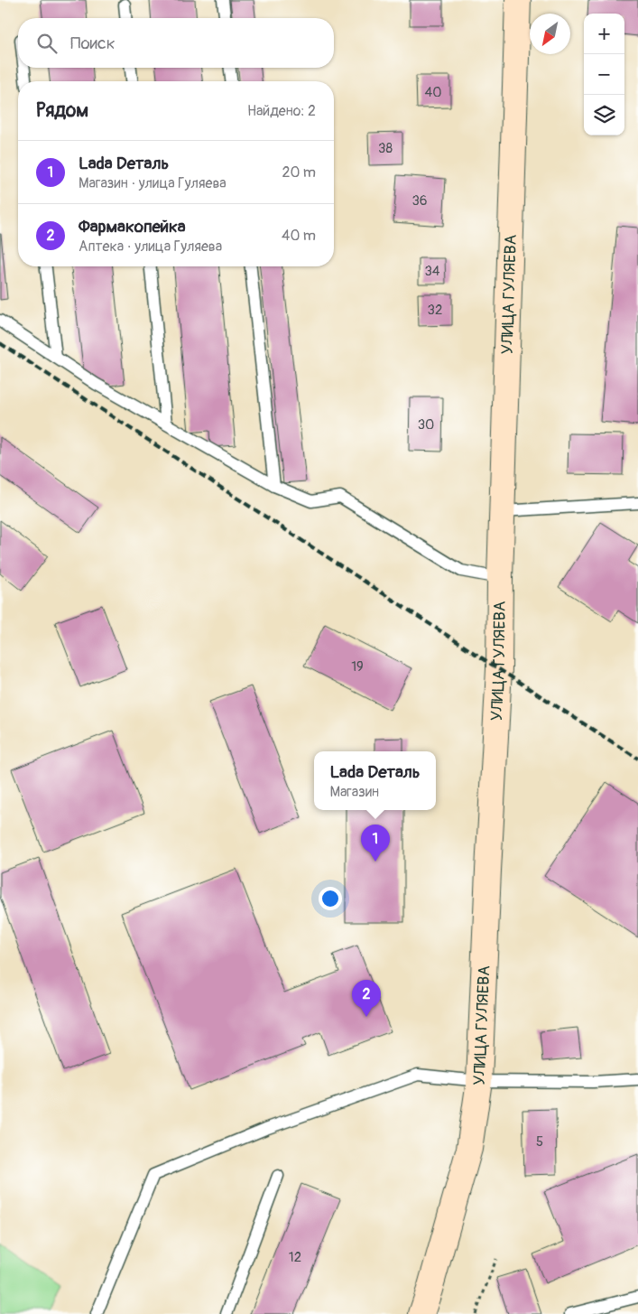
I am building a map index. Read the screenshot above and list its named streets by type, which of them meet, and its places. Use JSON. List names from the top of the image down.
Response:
{
  "streets": {
    "main road": ["УЛИЦА ГУЛЯЕВА"]
  },
  "house_numbers": [
    "40",
    "38",
    "36",
    "34",
    "32",
    "30",
    "19",
    "5",
    "12"
  ],
  "north": "bottom left",
  "page": {
    "map_buttons": ["+", "−"],
    "search": "Поиск",
    "heading": ["Рядом", "Найдено: 2"],
    "list": [
      {
        "mark": "1",
        "name": "Lada Dеталь",
        "note": "Магазин · улица Гуляева",
        "value": "20 m"
      },
      {
        "mark": "2",
        "name": "Фармакопейка",
        "note": "Аптека · улица Гуляева",
        "value": "40 m"
      }
    ],
    "popup": ["Lada Dеталь", "Магазин"],
    "pins": ["1", "2"]
  }
}
